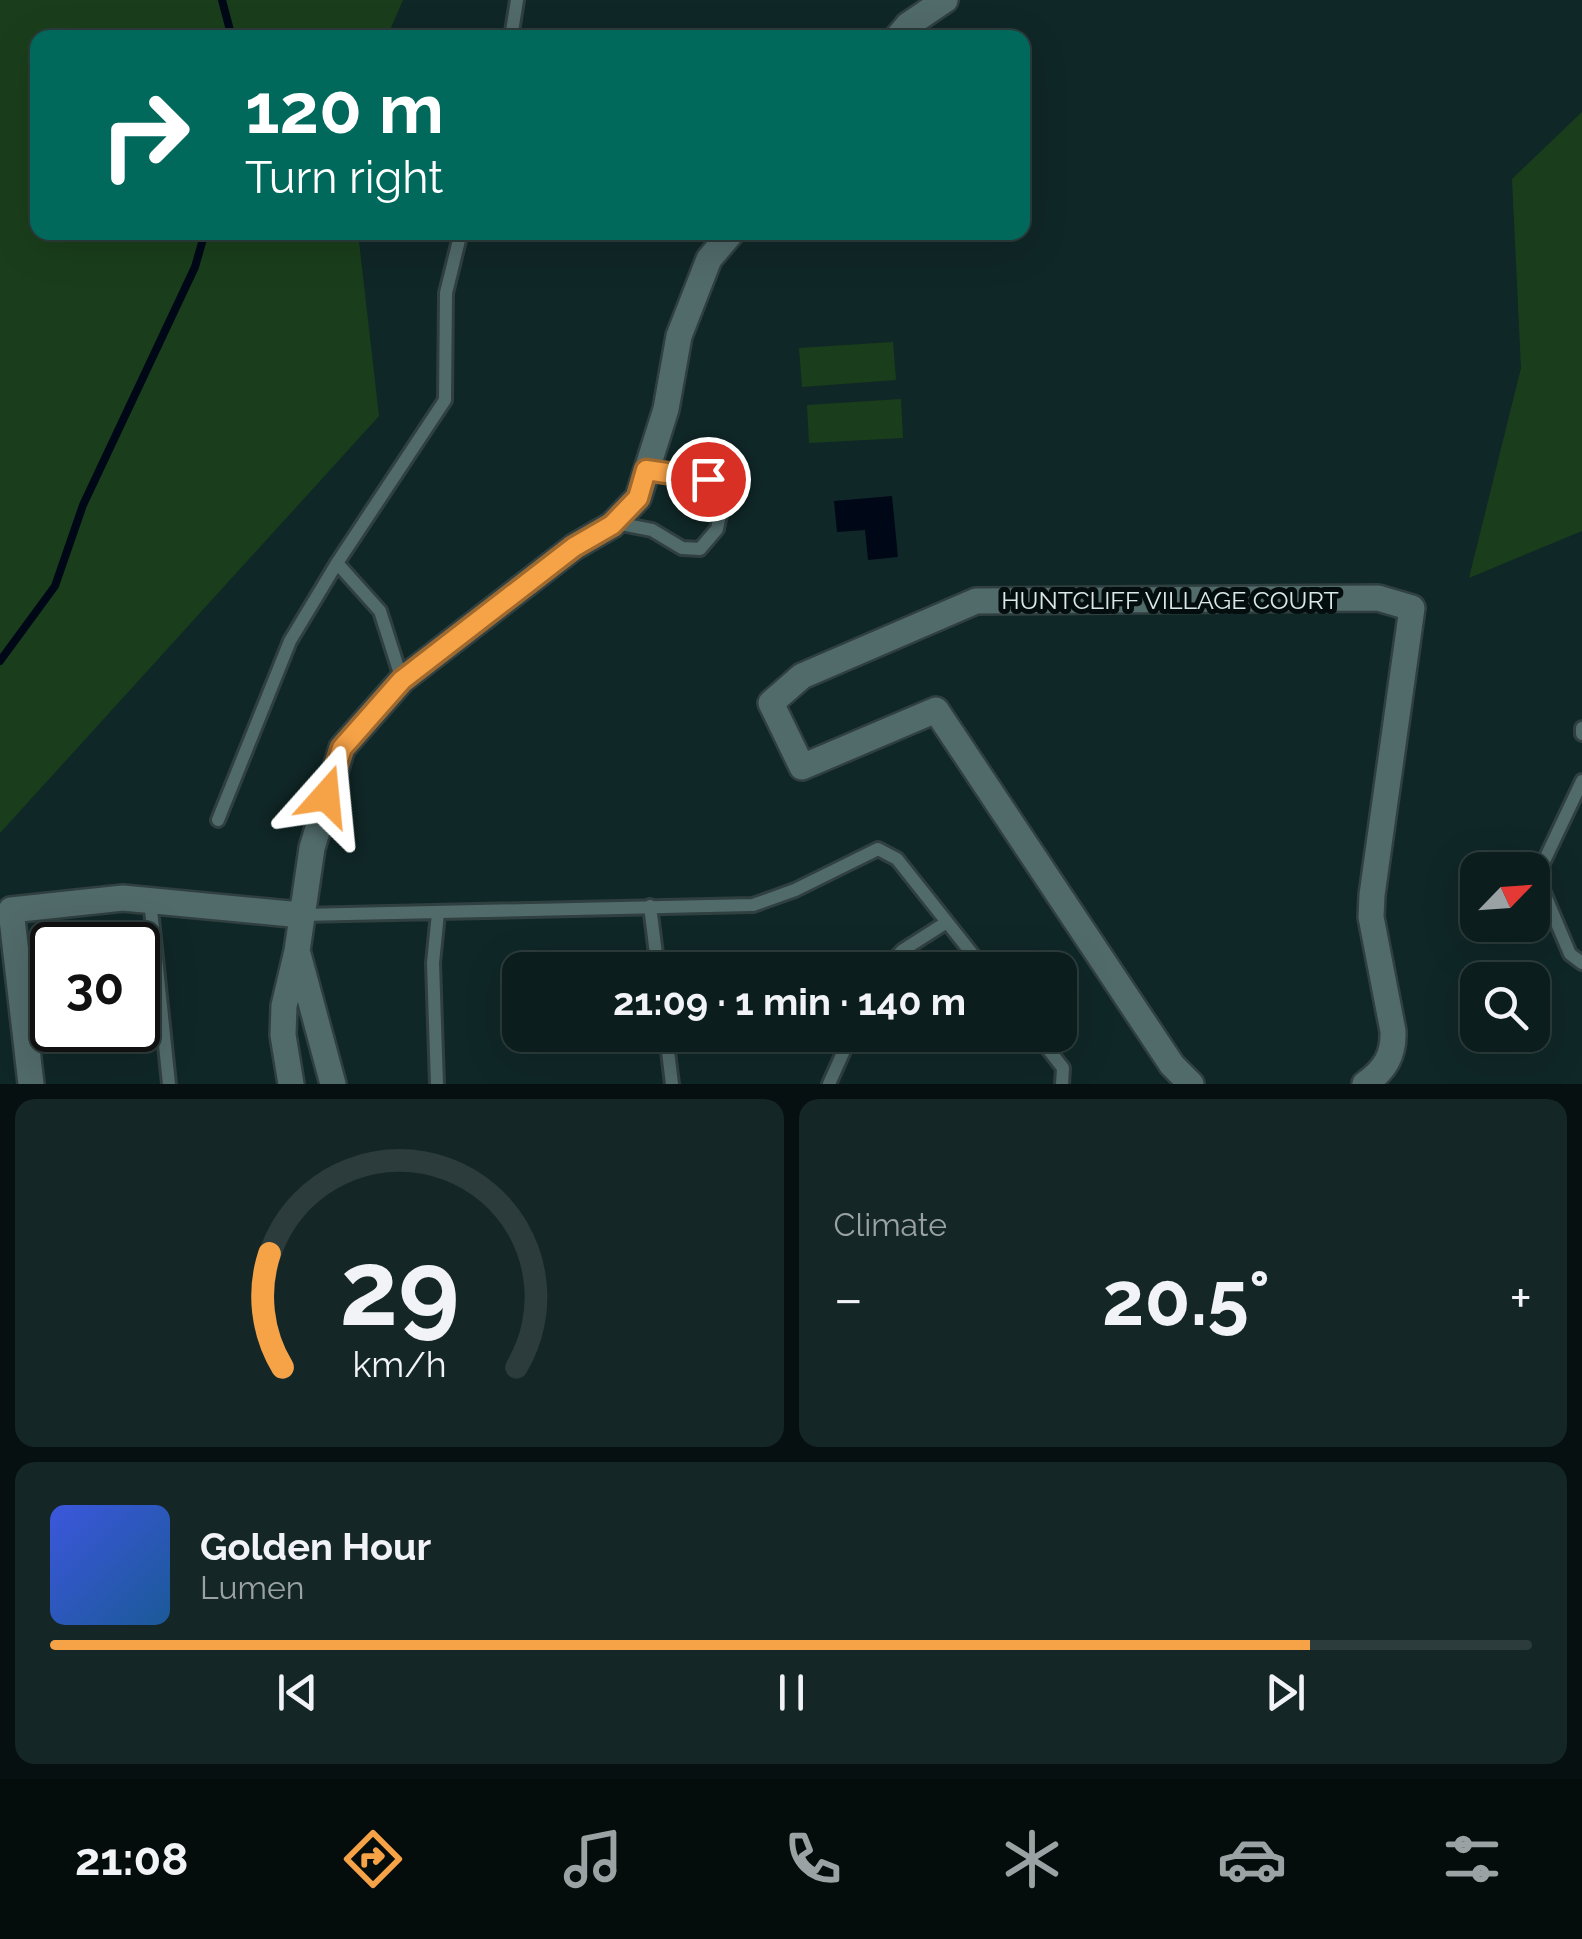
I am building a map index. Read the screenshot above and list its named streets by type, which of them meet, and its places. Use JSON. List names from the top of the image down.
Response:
{
  "streets": {
    "street": ["HUNTCLIFF VILLAGE COURT"]
  },
  "north": "top right",
  "page": {
    "turn": ["120 m", "Turn right"],
    "limit": "30",
    "trip": "21:09 · 1 min · 140 m",
    "tile": "Climate",
    "heat": ["−", "20.5°", "+"],
    "song": ["Golden Hour", "Lumen"],
    "tabs": "21:08",
    "gauge": ["29", "km/h"]
  }
}
